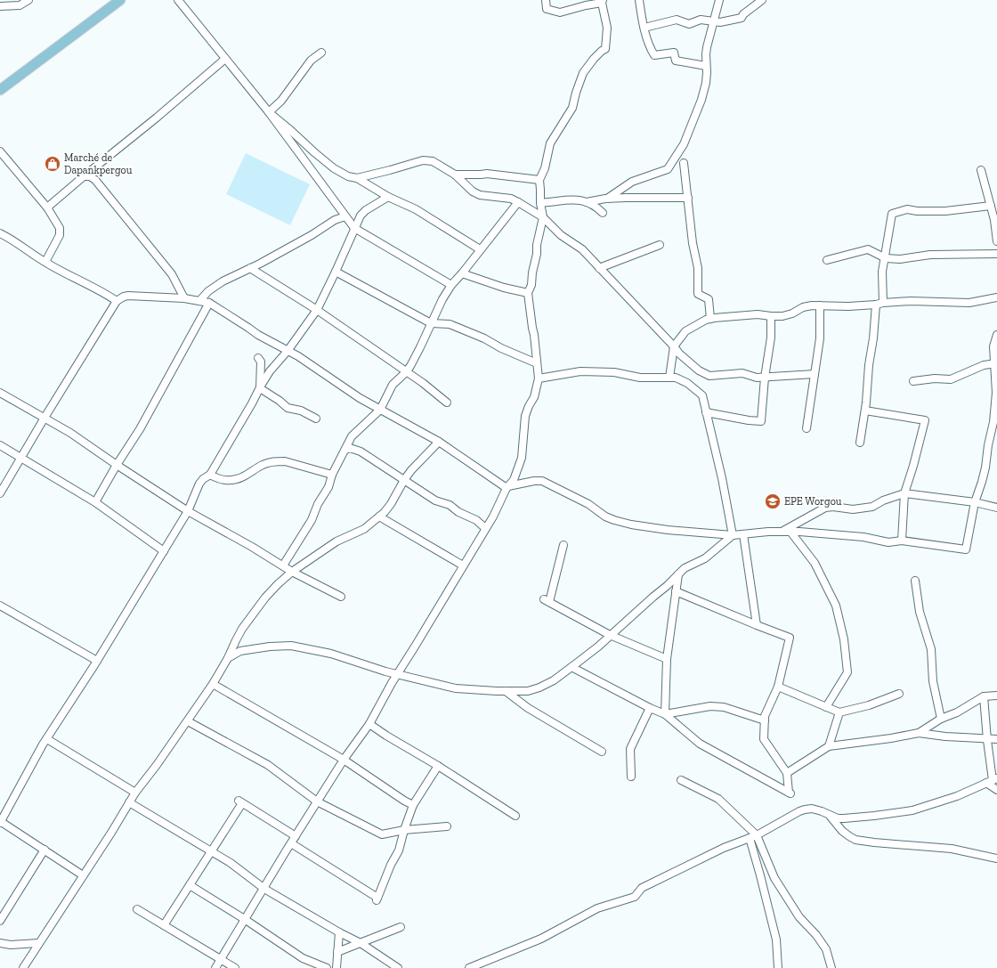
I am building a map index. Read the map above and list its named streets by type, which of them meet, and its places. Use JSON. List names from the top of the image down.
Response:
{
  "places": {
    "shop": ["Marché de Dapankpergou"],
    "school or university": ["EPE Worgou"]
  }
}
